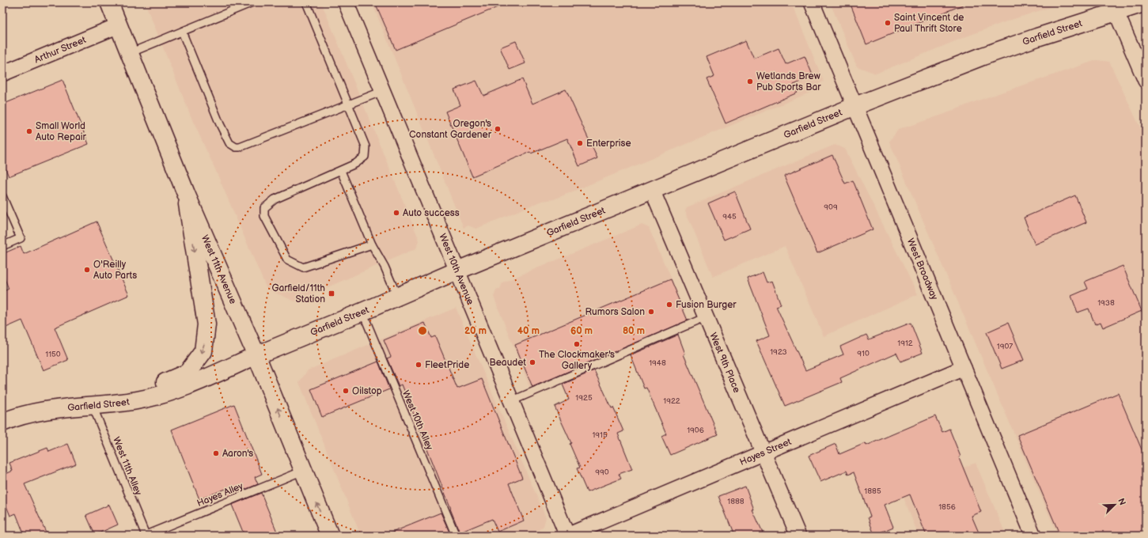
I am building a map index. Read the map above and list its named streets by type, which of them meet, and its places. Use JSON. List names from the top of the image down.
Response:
{
  "streets": {
    "main road": ["Garfield Street", "West 11th Avenue"],
    "street": [
      "Arthur Street",
      "West 10th Avenue",
      "West Broadway",
      "West 9th Place",
      "Hayes Street"
    ],
    "lane": ["West 10th Alley", "West 11th Alley", "Hayes Alley"]
  },
  "crossings": [
    ["Garfield Street", "West 10th Avenue"],
    ["Garfield Street", "West Broadway"],
    ["Garfield Street", "West 11th Avenue"],
    ["Garfield Street", "West 9th Place"],
    ["Garfield Street", "West 10th Alley"],
    ["Garfield Street", "West 11th Alley"],
    ["Arthur Street", "West 11th Avenue"],
    ["West 10th Avenue", "Hayes Street"],
    ["West Broadway", "Hayes Street"],
    ["West 11th Avenue", "Hayes Alley"],
    ["West 9th Place", "Hayes Street"],
    ["West 11th Alley", "Hayes Alley"]
  ],
  "places": {
    "other": [
      "Saint Vincent de Paul Thrift Store",
      "Wetlands Brew Pub Sports Bar",
      "Oregon's Constant Gardener",
      "Small World Auto Repair",
      "Enterprise",
      "Auto success",
      "O'Reilly Auto Parts",
      "Fusion Burger",
      "Rumors Salon",
      "The Clockmaker's Gallery",
      "Beaudet",
      "FleetPride",
      "Oilstop",
      "Aaron's"
    ],
    "transit": ["Garfield/11th Station"]
  },
  "house_numbers": [
    "909",
    "945",
    "1938",
    "1912",
    "1907",
    "1923",
    "910",
    "1150",
    "1948",
    "1925",
    "1922",
    "1906",
    "1915",
    "990",
    "1885",
    "1888",
    "1856"
  ],
  "north": "top right",
  "rings": [
    "20 m",
    "40 m",
    "60 m",
    "80 m"
  ]
}
